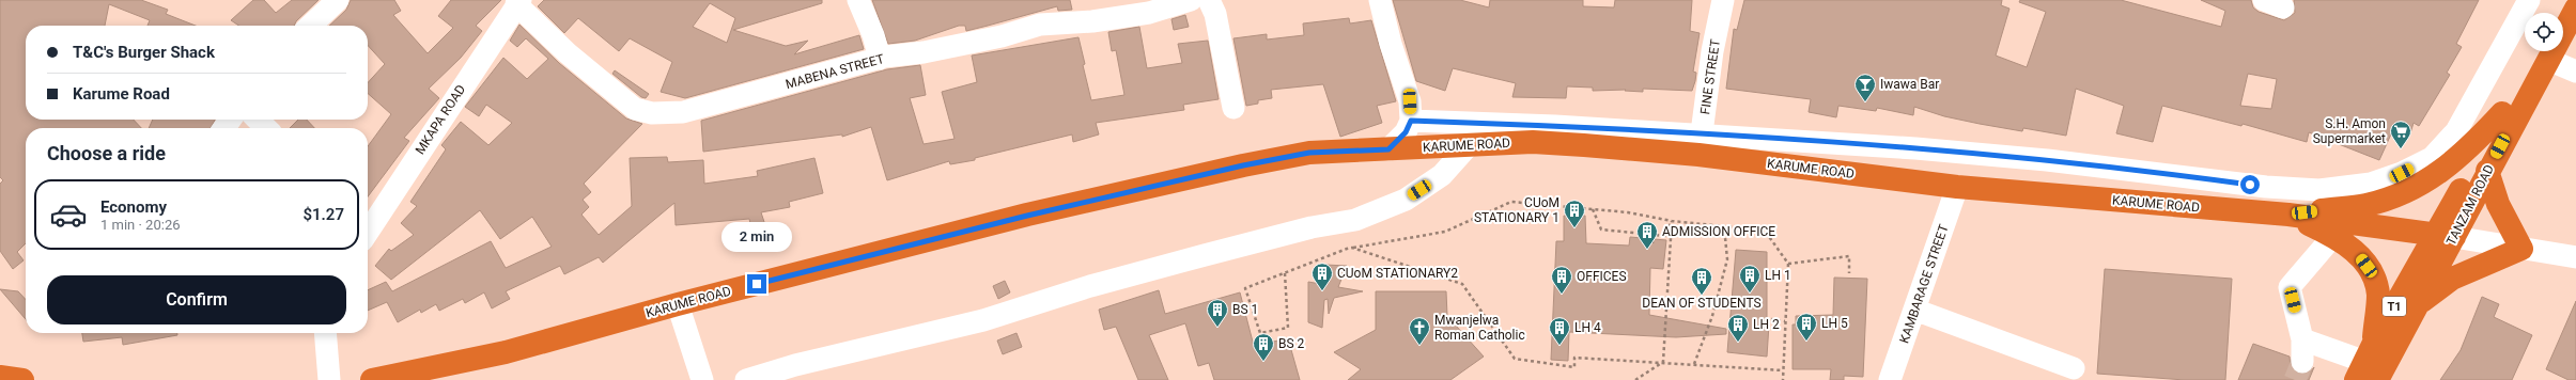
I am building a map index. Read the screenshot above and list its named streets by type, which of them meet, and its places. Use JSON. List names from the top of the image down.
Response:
{
  "streets": {
    "highway": ["KARUME ROAD", "TANZAM ROAD", "T1"],
    "street": [
      "MABENA STREET",
      "FINE STREET",
      "MKAPA ROAD",
      "KAMBARAGE STREET"
    ]
  },
  "crossings": [
    ["MABENA STREET", "MKAPA ROAD"],
    ["FINE STREET", "KARUME ROAD"],
    ["KARUME ROAD", "TANZAM ROAD"],
    ["KARUME ROAD", "KAMBARAGE STREET"]
  ],
  "places": {
    "bar": ["Iwawa Bar"],
    "supermarket": ["S.H. Amon Supermarket"],
    "building": [
      "CUoM STATIONARY 1",
      "ADMISSION OFFICE",
      "CUoM STATIONARY2",
      "LH 1",
      "OFFICES",
      "DEAN OF STUDENTS",
      "BS 1",
      "LH 5",
      "LH 2",
      "LH 4",
      "BS 2"
    ],
    "church": ["Mwanjelwa Roman Catholic"]
  },
  "page": {
    "banner": ["T&C's Burger Shack", "Karume Road"],
    "heading": "Choose a ride",
    "list": [
      {
        "name": "Economy",
        "note": "1 min · 20:26",
        "value": "$1.27"
      }
    ],
    "bubble": "2 min",
    "buttons": "Confirm"
  }
}
